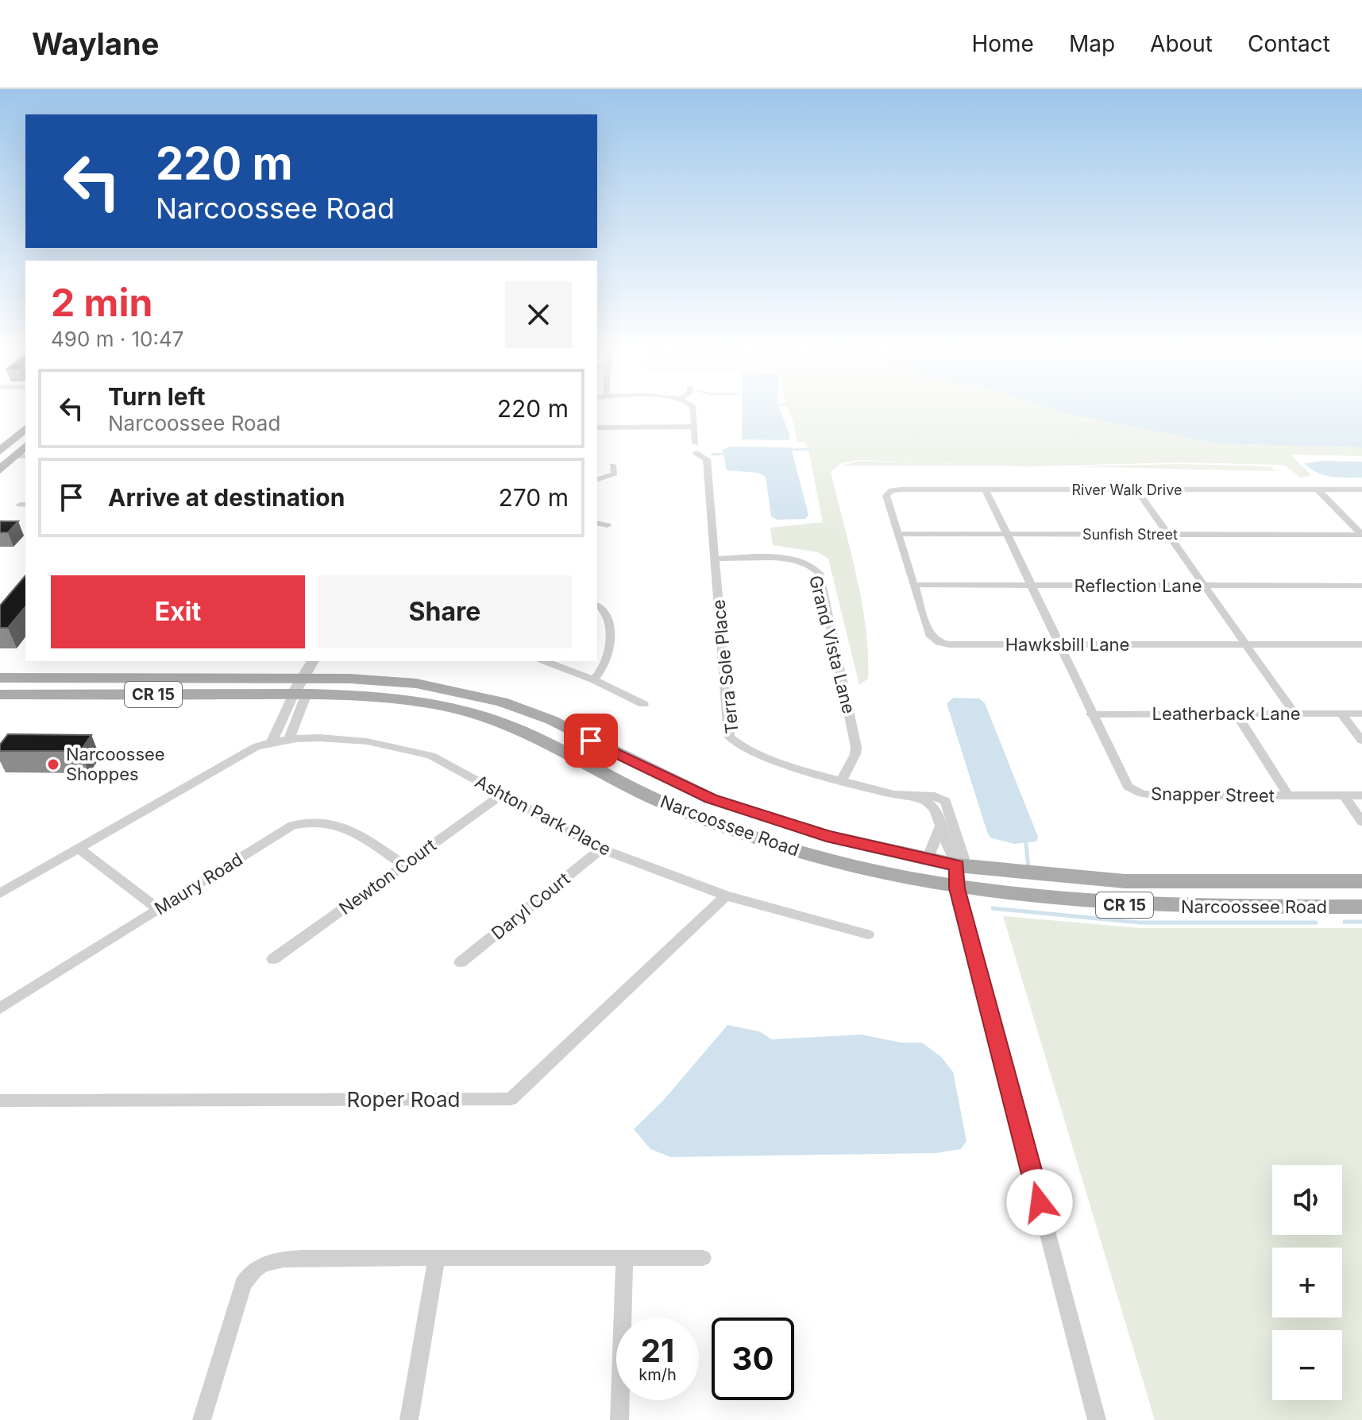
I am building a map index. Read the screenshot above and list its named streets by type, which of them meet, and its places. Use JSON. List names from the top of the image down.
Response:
{
  "streets": {
    "main road": ["CR 15", "Narcoossee Road"],
    "street": [
      "River Walk Drive",
      "Sunfish Street",
      "Reflection Lane",
      "Grand Vista Lane",
      "Hawksbill Lane",
      "Terra Sole Place",
      "Leatherback Lane",
      "Snapper Street",
      "Ashton Park Place",
      "Newton Court",
      "Maury Road",
      "Daryl Court",
      "Roper Road"
    ]
  },
  "crossings": [
    ["River Walk Drive", "Hawksbill Lane"],
    ["River Walk Drive", "Snapper Street"],
    ["Sunfish Street", "Hawksbill Lane"],
    ["Sunfish Street", "Snapper Street"],
    ["Reflection Lane", "Hawksbill Lane"],
    ["Reflection Lane", "Snapper Street"],
    ["Grand Vista Lane", "Terra Sole Place"],
    ["Hawksbill Lane", "Snapper Street"],
    ["Terra Sole Place", "Narcoossee Road"],
    ["Leatherback Lane", "Snapper Street"],
    ["Ashton Park Place", "Newton Court"],
    ["Ashton Park Place", "Daryl Court"],
    ["Ashton Park Place", "Roper Road"],
    ["Newton Court", "Maury Road"]
  ],
  "places": ["Narcoossee Shoppes"],
  "page": {
    "header": "Waylane",
    "nav": [
      "Home",
      "Map",
      "About",
      "Contact"
    ],
    "turn": ["220 m", "Narcoossee Road"],
    "heading": ["2 min", "490 m · 10:47"],
    "list": [
      {
        "name": "Turn left",
        "note": "Narcoossee Road",
        "value": "220 m"
      },
      {
        "name": "Arrive at destination",
        "value": "270 m"
      }
    ],
    "buttons": ["Exit", "Share"],
    "map_buttons": ["+", "−"],
    "speed": "21 km/h",
    "limit": "30"
  }
}
